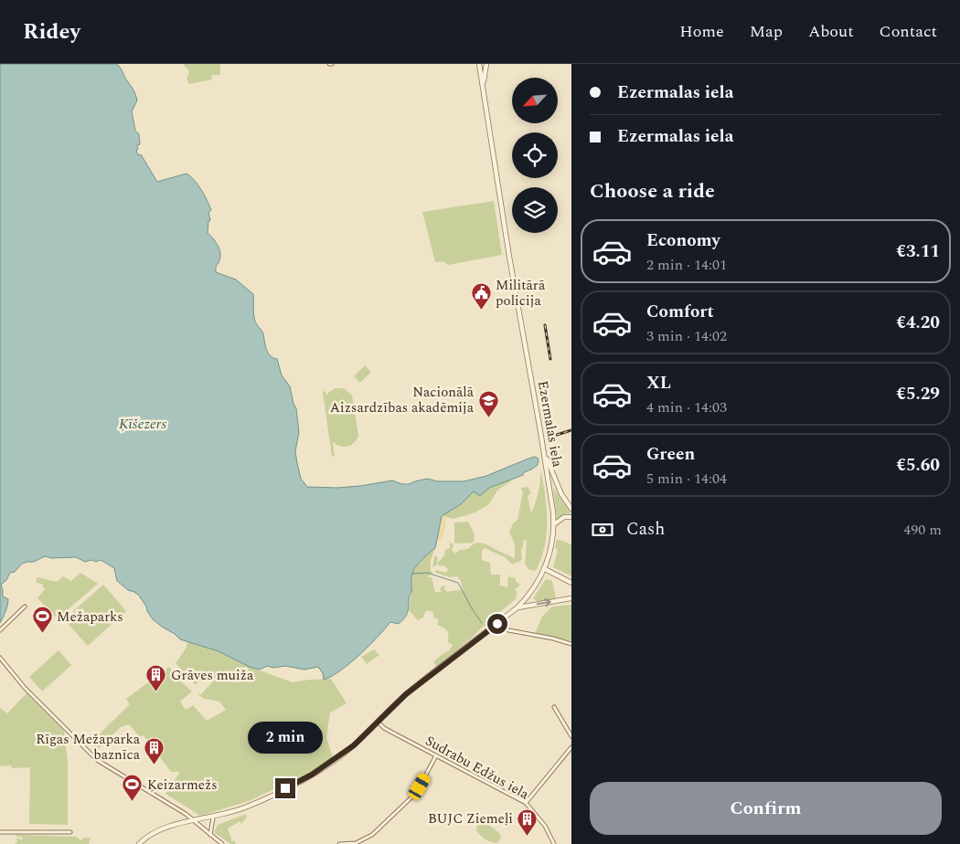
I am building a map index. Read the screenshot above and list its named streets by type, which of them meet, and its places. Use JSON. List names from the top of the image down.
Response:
{
  "streets": {
    "street": ["Ezermalas iela", "Sudrabu Edžus iela"]
  },
  "crossings": [
    ["Ezermalas iela", "Sudrabu Edžus iela"]
  ],
  "water": ["Ķīšezers"],
  "places": {
    "public building": ["Militārā policija"],
    "school or university": ["Nacionālā Aizsardzības akadēmija"],
    "sports": ["Mežaparks", "Ķeizarmežs"],
    "building": ["Grāves muiža", "Rīgas Mežaparka baznīca", "BUJC Ziemeļi"]
  },
  "north": "bottom left",
  "page": {
    "header": "Ridey",
    "nav": [
      "Home",
      "Map",
      "About",
      "Contact"
    ],
    "banner": ["Ezermalas iela", "Ezermalas iela"],
    "heading": "Choose a ride",
    "list": [
      {
        "name": "Economy",
        "note": "2 min · 14:01",
        "value": "€3.11"
      },
      {
        "name": "Comfort",
        "note": "3 min · 14:02",
        "value": "€4.20"
      },
      {
        "name": "XL",
        "note": "4 min · 14:03",
        "value": "€5.29"
      },
      {
        "name": "Green",
        "note": "5 min · 14:04",
        "value": "€5.60"
      }
    ],
    "pay": ["Cash", "490 m"],
    "bubble": "2 min",
    "buttons": "Confirm"
  }
}
